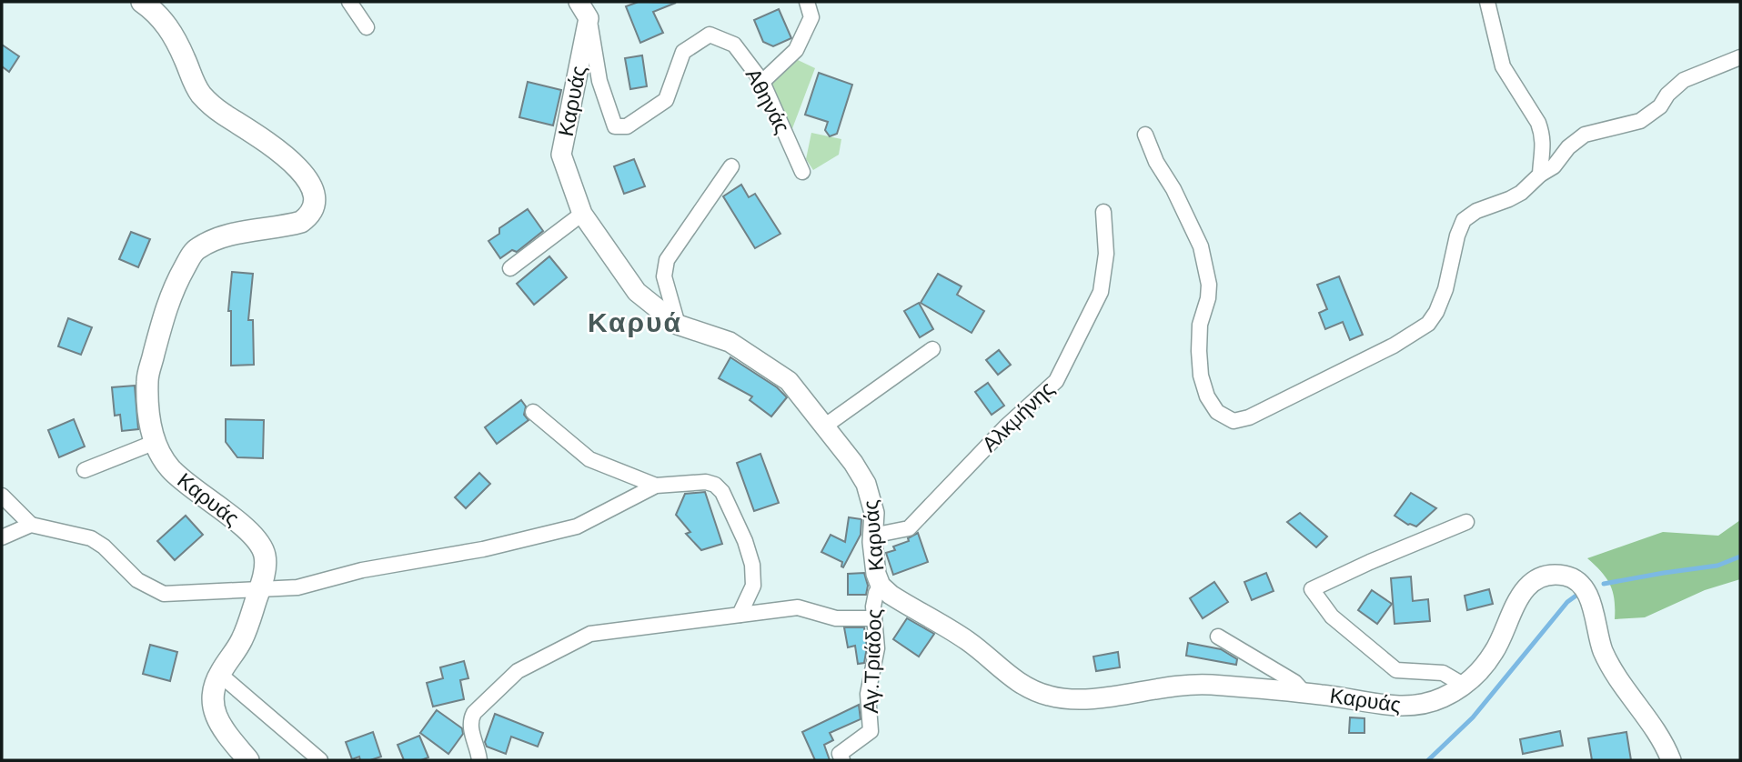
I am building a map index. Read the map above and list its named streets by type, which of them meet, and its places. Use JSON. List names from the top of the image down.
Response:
{
  "streets": {
    "main road": ["Καρυάς"],
    "street": ["Αθηνάς", "Αλκμήνης", "Αγ.Τριάδος"]
  },
  "crossings": [
    ["Καρυάς", "Αθηνάς"],
    ["Καρυάς", "Αλκμήνης"],
    ["Καρυάς", "Αγ.Τριάδος"]
  ],
  "districts": ["Καρυά"]
}
